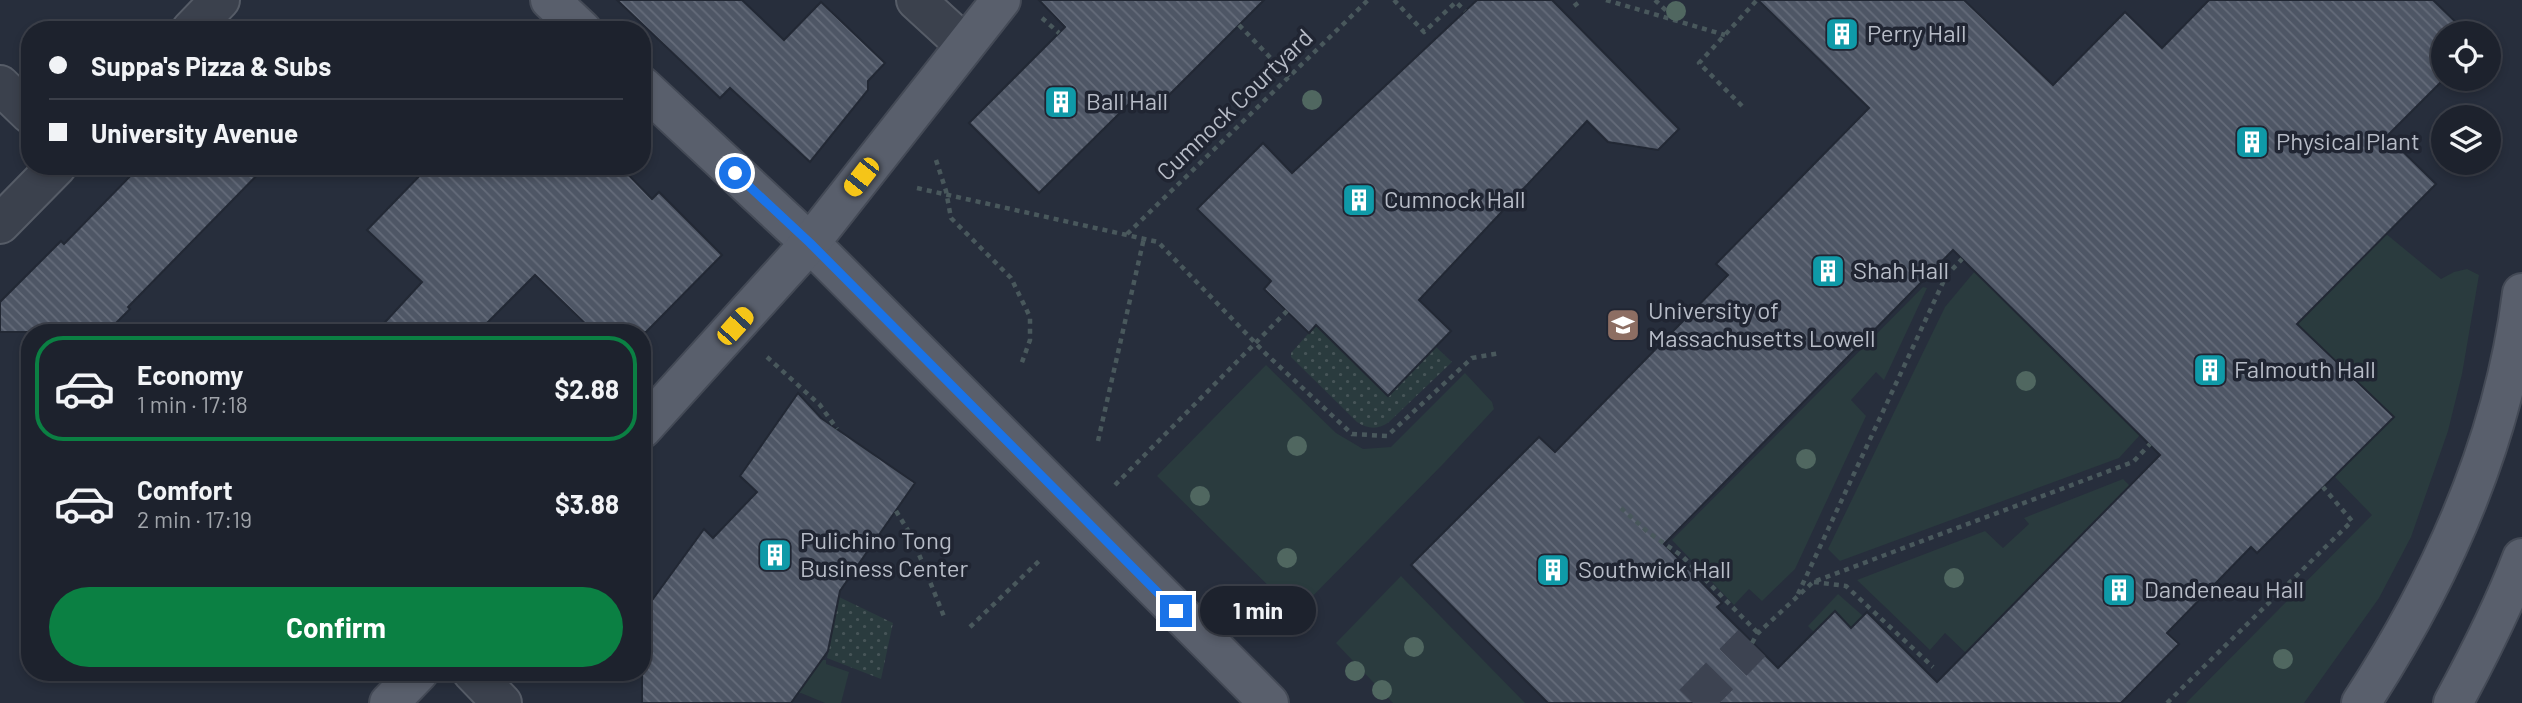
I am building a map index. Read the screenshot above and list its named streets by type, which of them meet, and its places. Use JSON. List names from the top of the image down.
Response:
{
  "streets": {
    "path": ["Cumnock Courtyard"]
  },
  "places": {
    "building": [
      "Perry Hall",
      "Ball Hall",
      "Physical Plant",
      "Cumnock Hall",
      "Shah Hall",
      "Falmouth Hall",
      "Pulichino Tong Business Center",
      "Southwick Hall",
      "Dandeneau Hall"
    ],
    "school or university": ["University of Massachusetts Lowell"]
  },
  "page": {
    "banner": ["Suppa's Pizza & Subs", "University Avenue"],
    "list": [
      {
        "name": "Economy",
        "note": "1 min · 17:18",
        "value": "$2.88"
      },
      {
        "name": "Comfort",
        "note": "2 min · 17:19",
        "value": "$3.88"
      }
    ],
    "buttons": "Confirm",
    "bubble": "1 min"
  }
}
